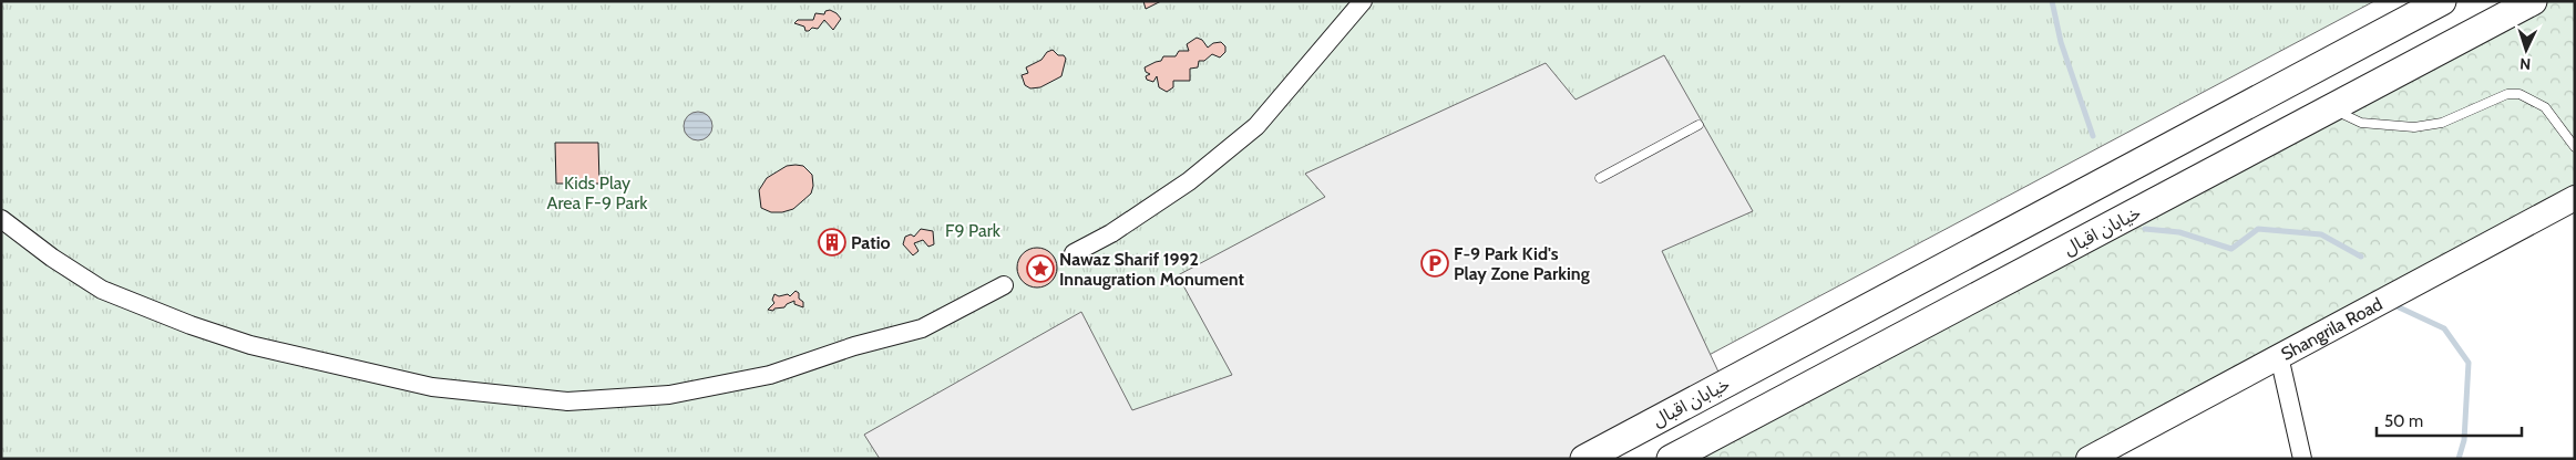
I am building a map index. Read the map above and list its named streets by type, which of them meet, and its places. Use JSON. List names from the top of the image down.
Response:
{
  "streets": {
    "main road": ["خیابان اقبال"],
    "street": ["Shangrila Road"]
  },
  "parks": ["Kids Play Area F-9 Park", "F9 Park"],
  "places": {
    "building": ["Patio"],
    "parking": ["F-9 Park Kid's Play Zone Parking"],
    "place": ["Nawaz Sharif 1992 Innaugration Monument"]
  },
  "scale_bar": "50 m",
  "north": "bottom"
}
